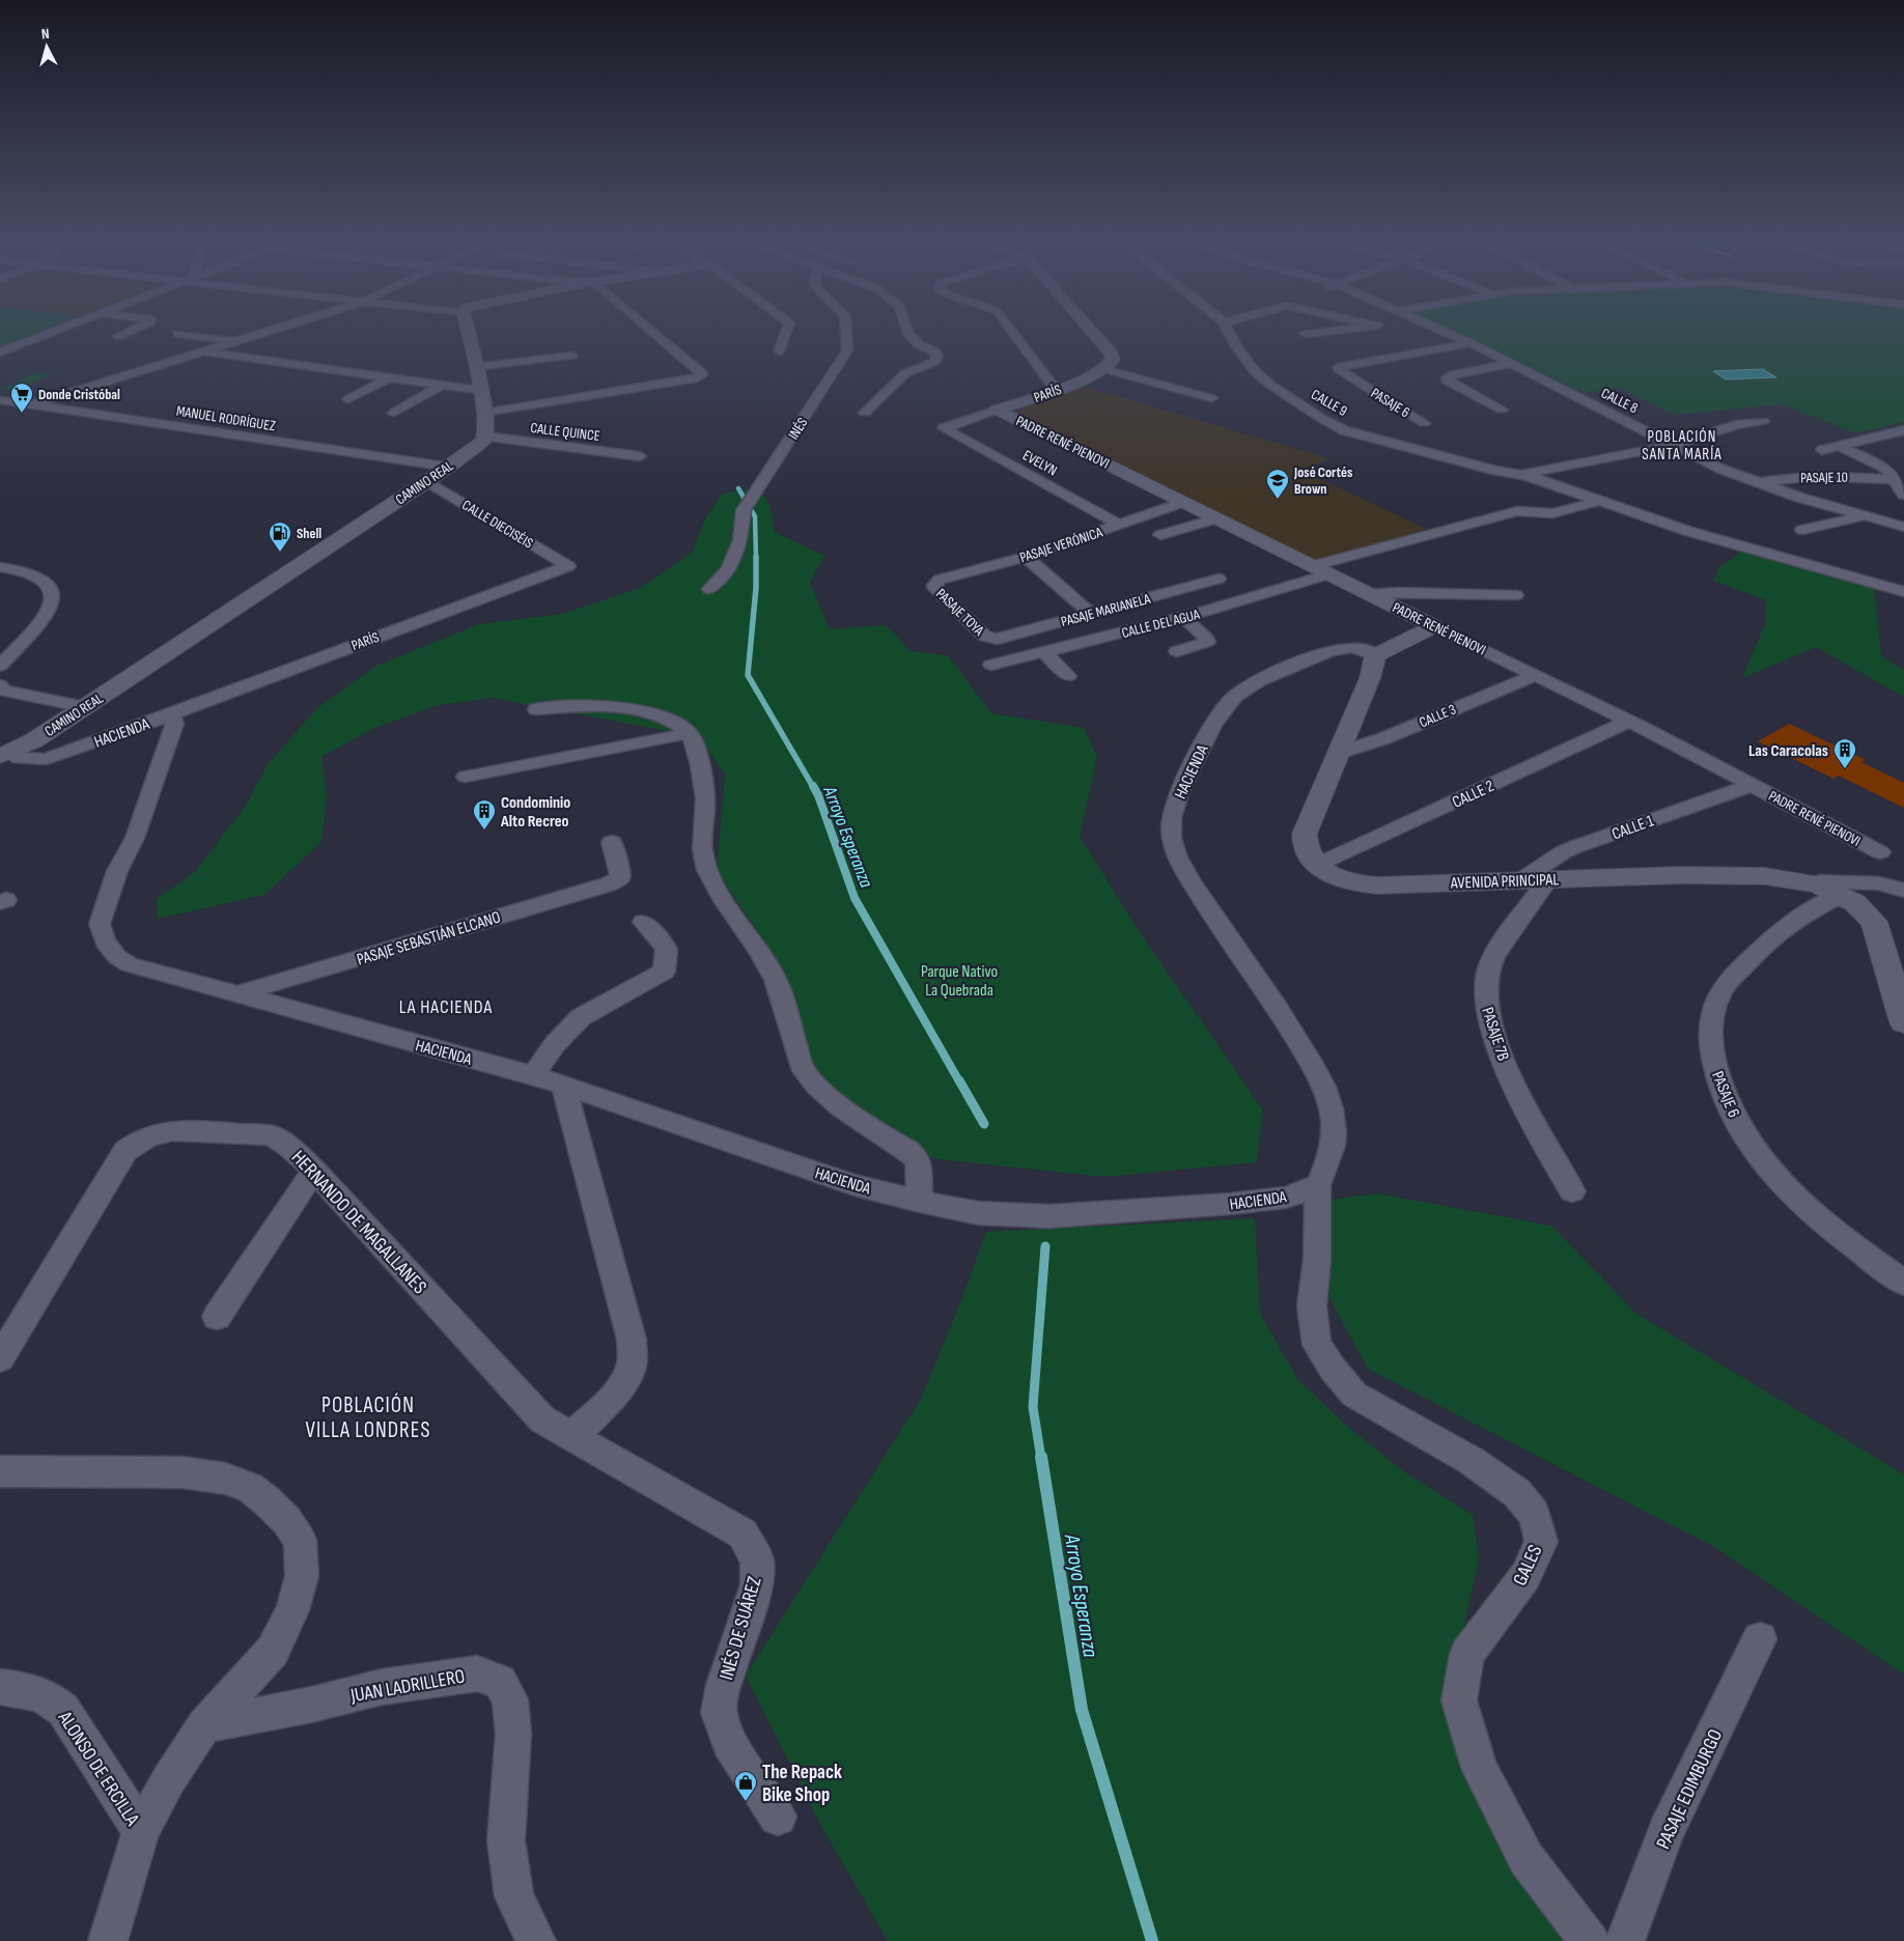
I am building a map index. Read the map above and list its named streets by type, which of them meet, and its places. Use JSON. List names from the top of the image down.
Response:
{
  "streets": {
    "street": [
      "PARÍS",
      "CALLE 8",
      "CALLE 9",
      "PASAJE 6",
      "MANUEL RODRÍGUEZ",
      "INÉS",
      "CALLE QUINCE",
      "PADRE RENÉ PIENOVI",
      "EVELYN",
      "PASAJE 10",
      "CAMINO REAL",
      "CALLE DIECISÉIS",
      "PASAJE VERÓNICA",
      "PASAJE MARIANELA",
      "PASAJE TOYA",
      "CALLE DEL AGUA",
      "CALLE 3",
      "HACIENDA",
      "CALLE 2",
      "CALLE 1",
      "AVENIDA PRINCIPAL",
      "PASAJE SEBASTIÁN ELCANO",
      "PASAJE 7B",
      "HERNANDO DE MAGALLANES",
      "GALES",
      "INÉS DE SUÁREZ",
      "JUAN LADRILLERO",
      "ALONSO DE ERCILLA",
      "PASAJE EDIMBURGO"
    ]
  },
  "crossings": [
    ["PARÍS", "PADRE RENÉ PIENOVI"],
    ["PARÍS", "EVELYN"],
    ["PARÍS", "CALLE DIECISÉIS"],
    ["PARÍS", "HACIENDA"],
    ["CALLE 8", "CALLE 9"],
    ["CALLE 8", "PASAJE 10"],
    ["PASAJE 6", "AVENIDA PRINCIPAL"],
    ["MANUEL RODRÍGUEZ", "CAMINO REAL"],
    ["CALLE QUINCE", "CAMINO REAL"],
    ["PADRE RENÉ PIENOVI", "PASAJE VERÓNICA"],
    ["PADRE RENÉ PIENOVI", "CALLE DEL AGUA"],
    ["PADRE RENÉ PIENOVI", "CALLE 3"],
    ["PADRE RENÉ PIENOVI", "CALLE 2"],
    ["PADRE RENÉ PIENOVI", "CALLE 1"],
    ["EVELYN", "PASAJE VERÓNICA"],
    ["CAMINO REAL", "CALLE DIECISÉIS"],
    ["CAMINO REAL", "HACIENDA"],
    ["PASAJE VERÓNICA", "PASAJE TOYA"],
    ["PASAJE MARIANELA", "PASAJE TOYA"],
    ["HACIENDA", "PASAJE SEBASTIÁN ELCANO"],
    ["HACIENDA", "GALES"],
    ["CALLE 2", "AVENIDA PRINCIPAL"],
    ["CALLE 1", "AVENIDA PRINCIPAL"],
    ["AVENIDA PRINCIPAL", "PASAJE 7B"],
    ["HERNANDO DE MAGALLANES", "INÉS DE SUÁREZ"]
  ],
  "districts": ["POBLACIÓN SANTA MARÍA", "LA HACIENDA", "POBLACIÓN VILLA LONDRES"],
  "water": ["Arroyo Esperanza"],
  "parks": ["Parque Nativo La Quebrada"],
  "places": {
    "supermarket": ["Donde Cristóbal"],
    "school or university": ["José Cortés Brown"],
    "fuel station": ["Shell"],
    "building": ["Las Caracolas", "Condominio Alto Recreo"],
    "shop": ["The Repack Bike Shop"]
  },
  "north": "top"
}
